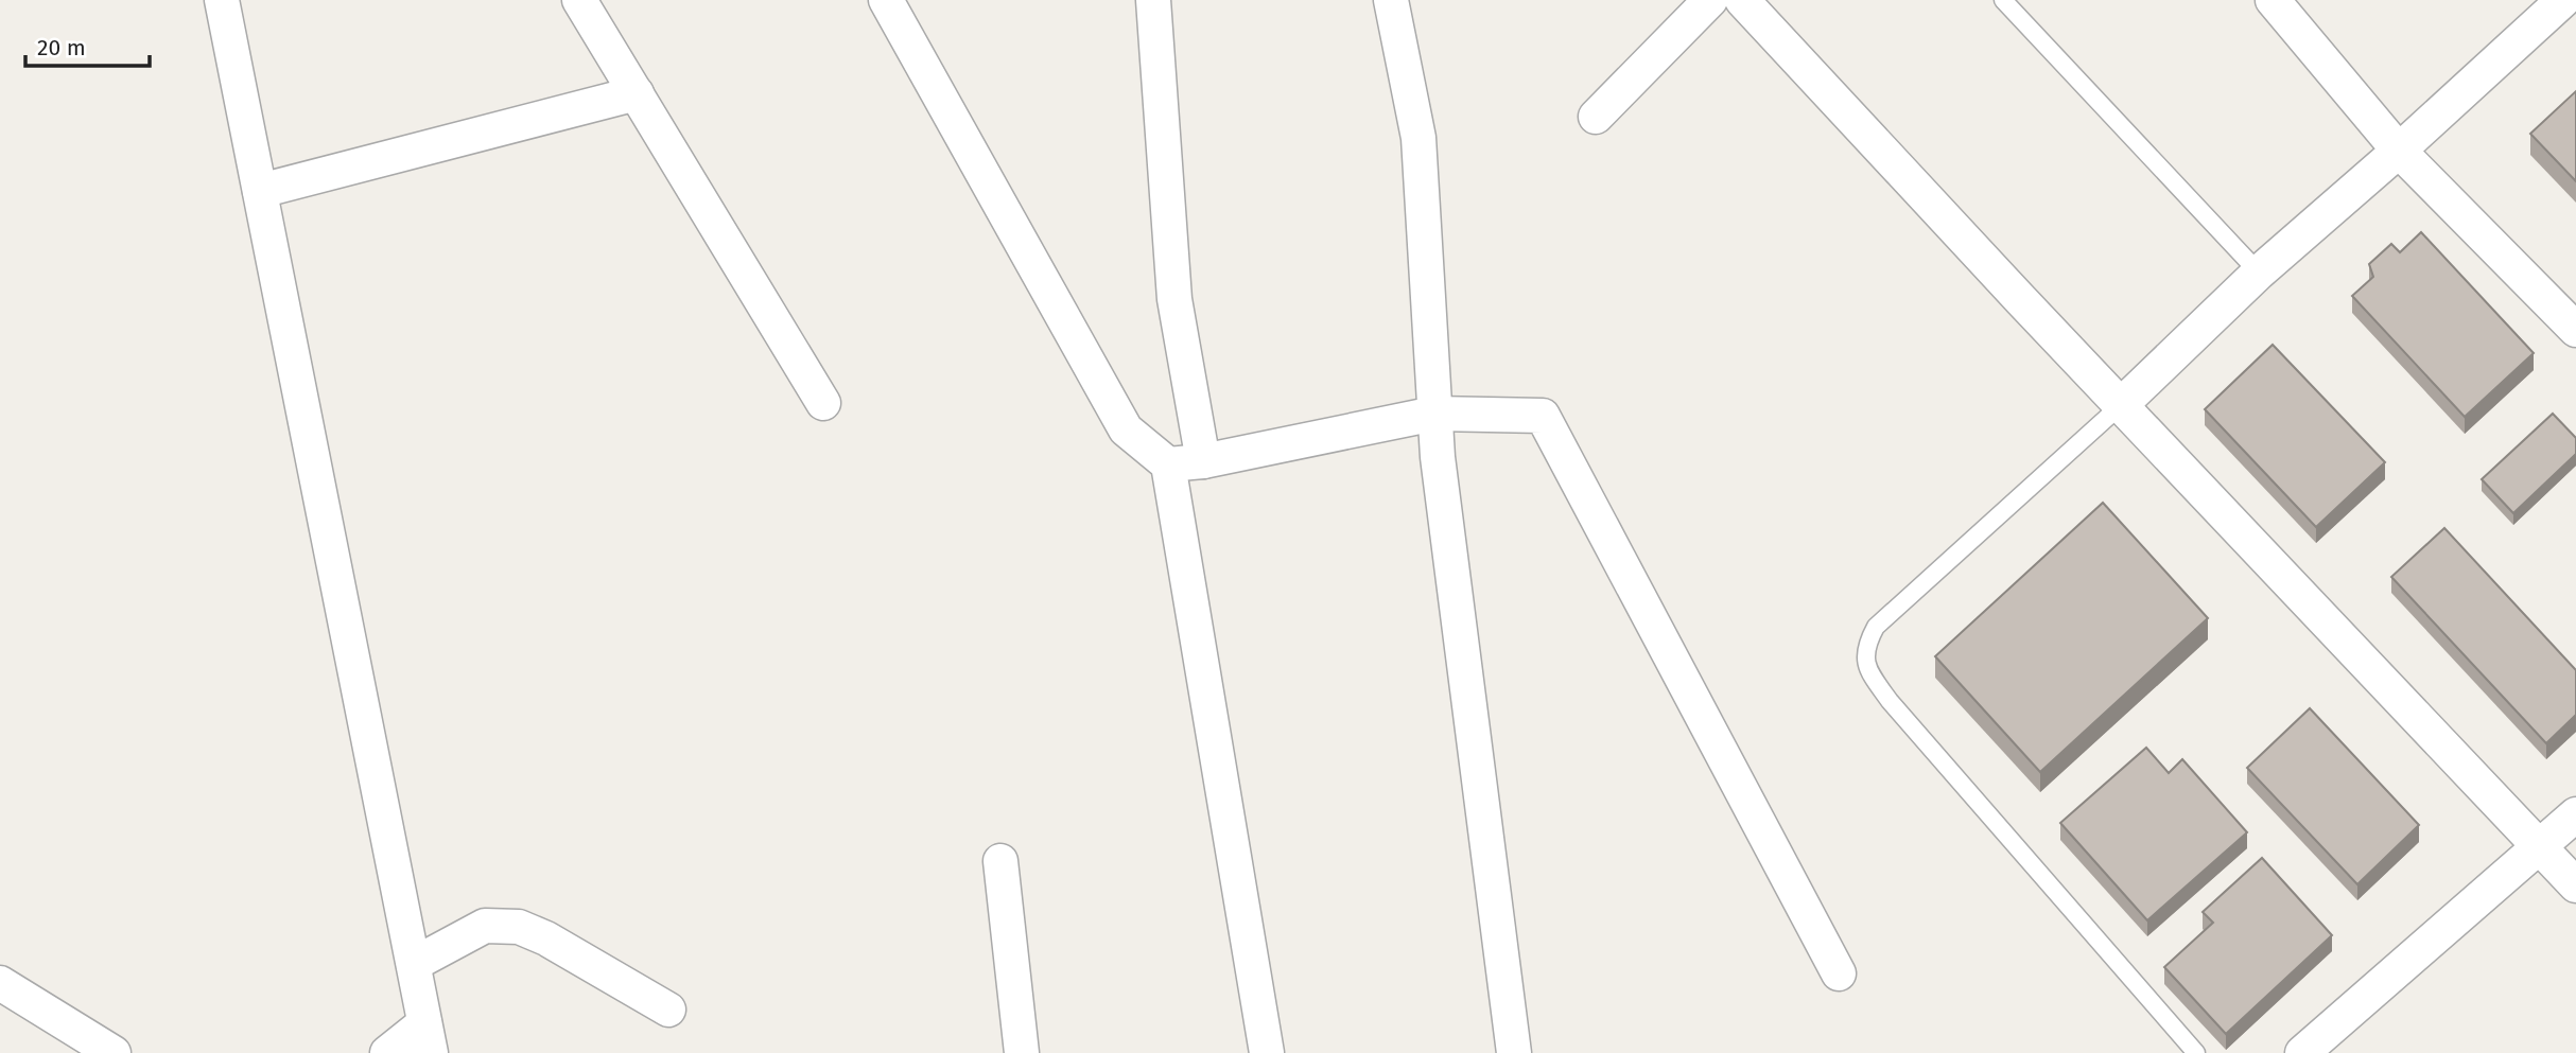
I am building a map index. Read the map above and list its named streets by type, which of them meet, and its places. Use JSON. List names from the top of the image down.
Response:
{
  "scale_bar": "20 m"
}
